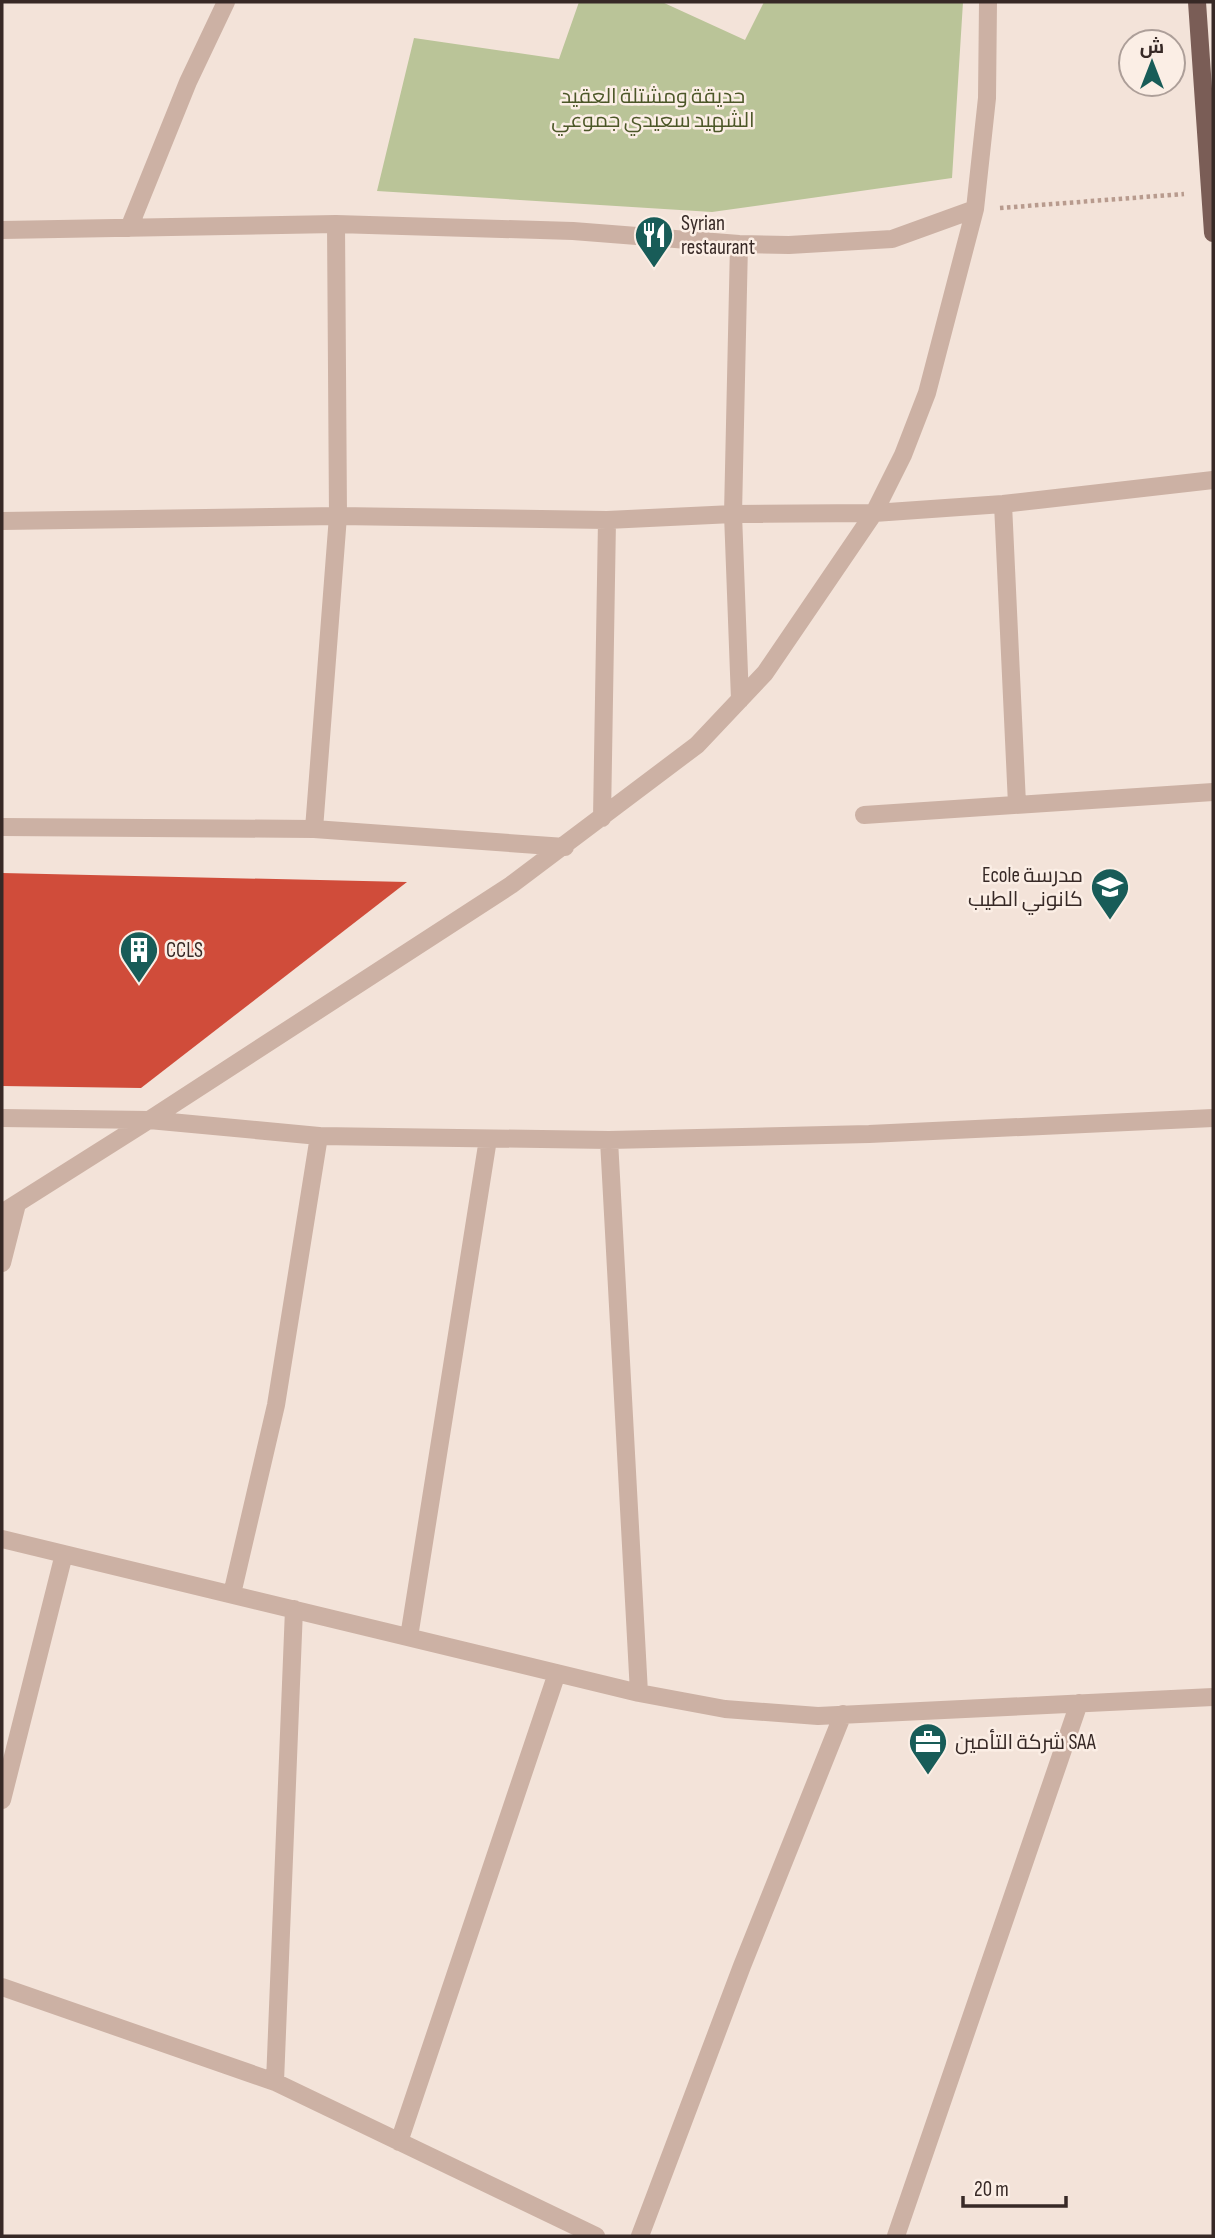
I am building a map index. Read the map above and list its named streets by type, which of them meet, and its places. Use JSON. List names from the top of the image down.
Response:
{
  "parks": ["حديقة ومشتلة العقيد الشهيد سعيدي جموعي"],
  "places": {
    "restaurant": ["Syrian restaurant"],
    "school or university": ["Ecole مدرسة كانوني الطيب"],
    "building": ["CCLS"],
    "office": ["شركة التأمين SAA"]
  },
  "scale_bar": "20 m",
  "north": "top"
}
